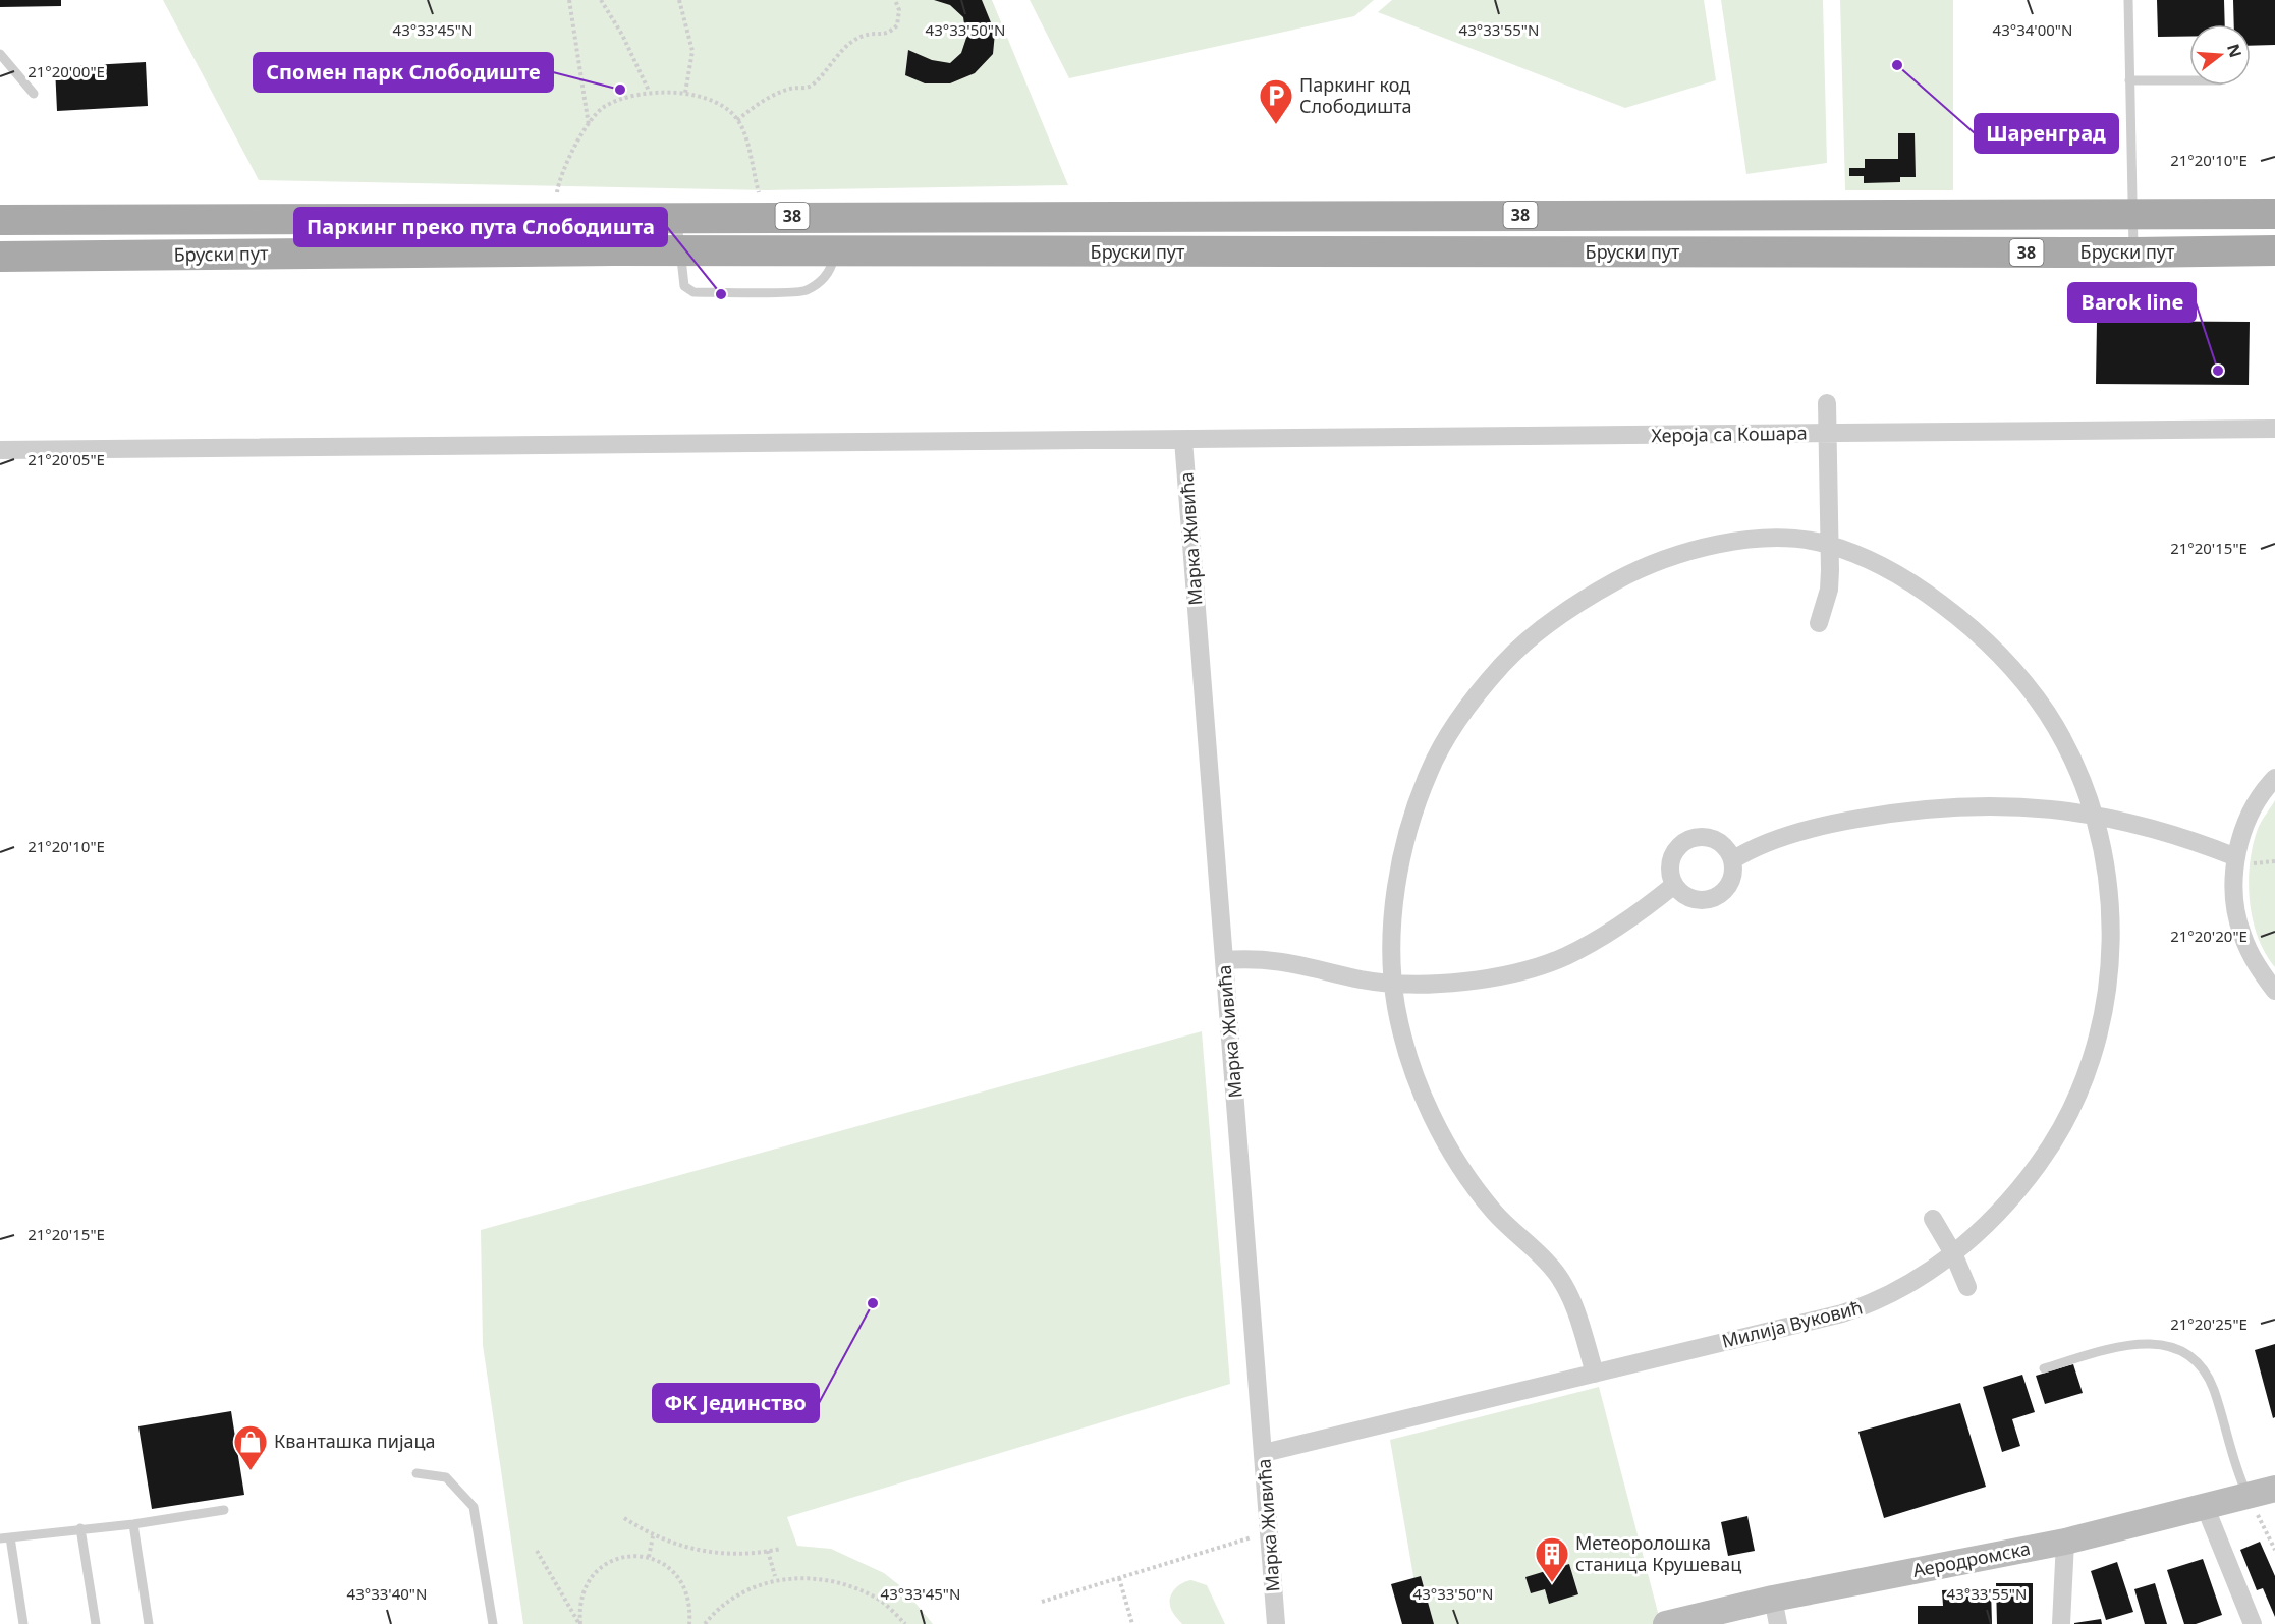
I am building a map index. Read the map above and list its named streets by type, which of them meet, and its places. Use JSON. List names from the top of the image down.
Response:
{
  "streets": {
    "main road": ["38", "Бруски пут"],
    "street": [
      "Хероја са Кошара",
      "Марка Живића",
      "Милија Вуковић",
      "Аеродромска"
    ]
  },
  "crossings": [
    ["Хероја са Кошара", "Марка Живића"],
    ["Марка Живића", "Милија Вуковић"]
  ],
  "places": {
    "other": [
      "Шаренград",
      "Спомен парк Слободиште",
      "Паркинг преко пута Слободишта",
      "Barok line",
      "ФК Јединство"
    ],
    "parking": ["Паркинг код Слободишта"],
    "shop": ["Кванташка пијаца"],
    "building": ["Метеоролошка станица Крушевац"]
  },
  "north": "right",
  "coordinates": [
    "43°33'45\"N",
    "43°33'50\"N",
    "43°33'55\"N",
    "43°34'00\"N",
    "21°20'00\"E",
    "21°20'10\"E",
    "21°20'05\"E",
    "21°20'15\"E",
    "21°20'20\"E",
    "21°20'25\"E",
    "43°33'40\"N"
  ]
}
